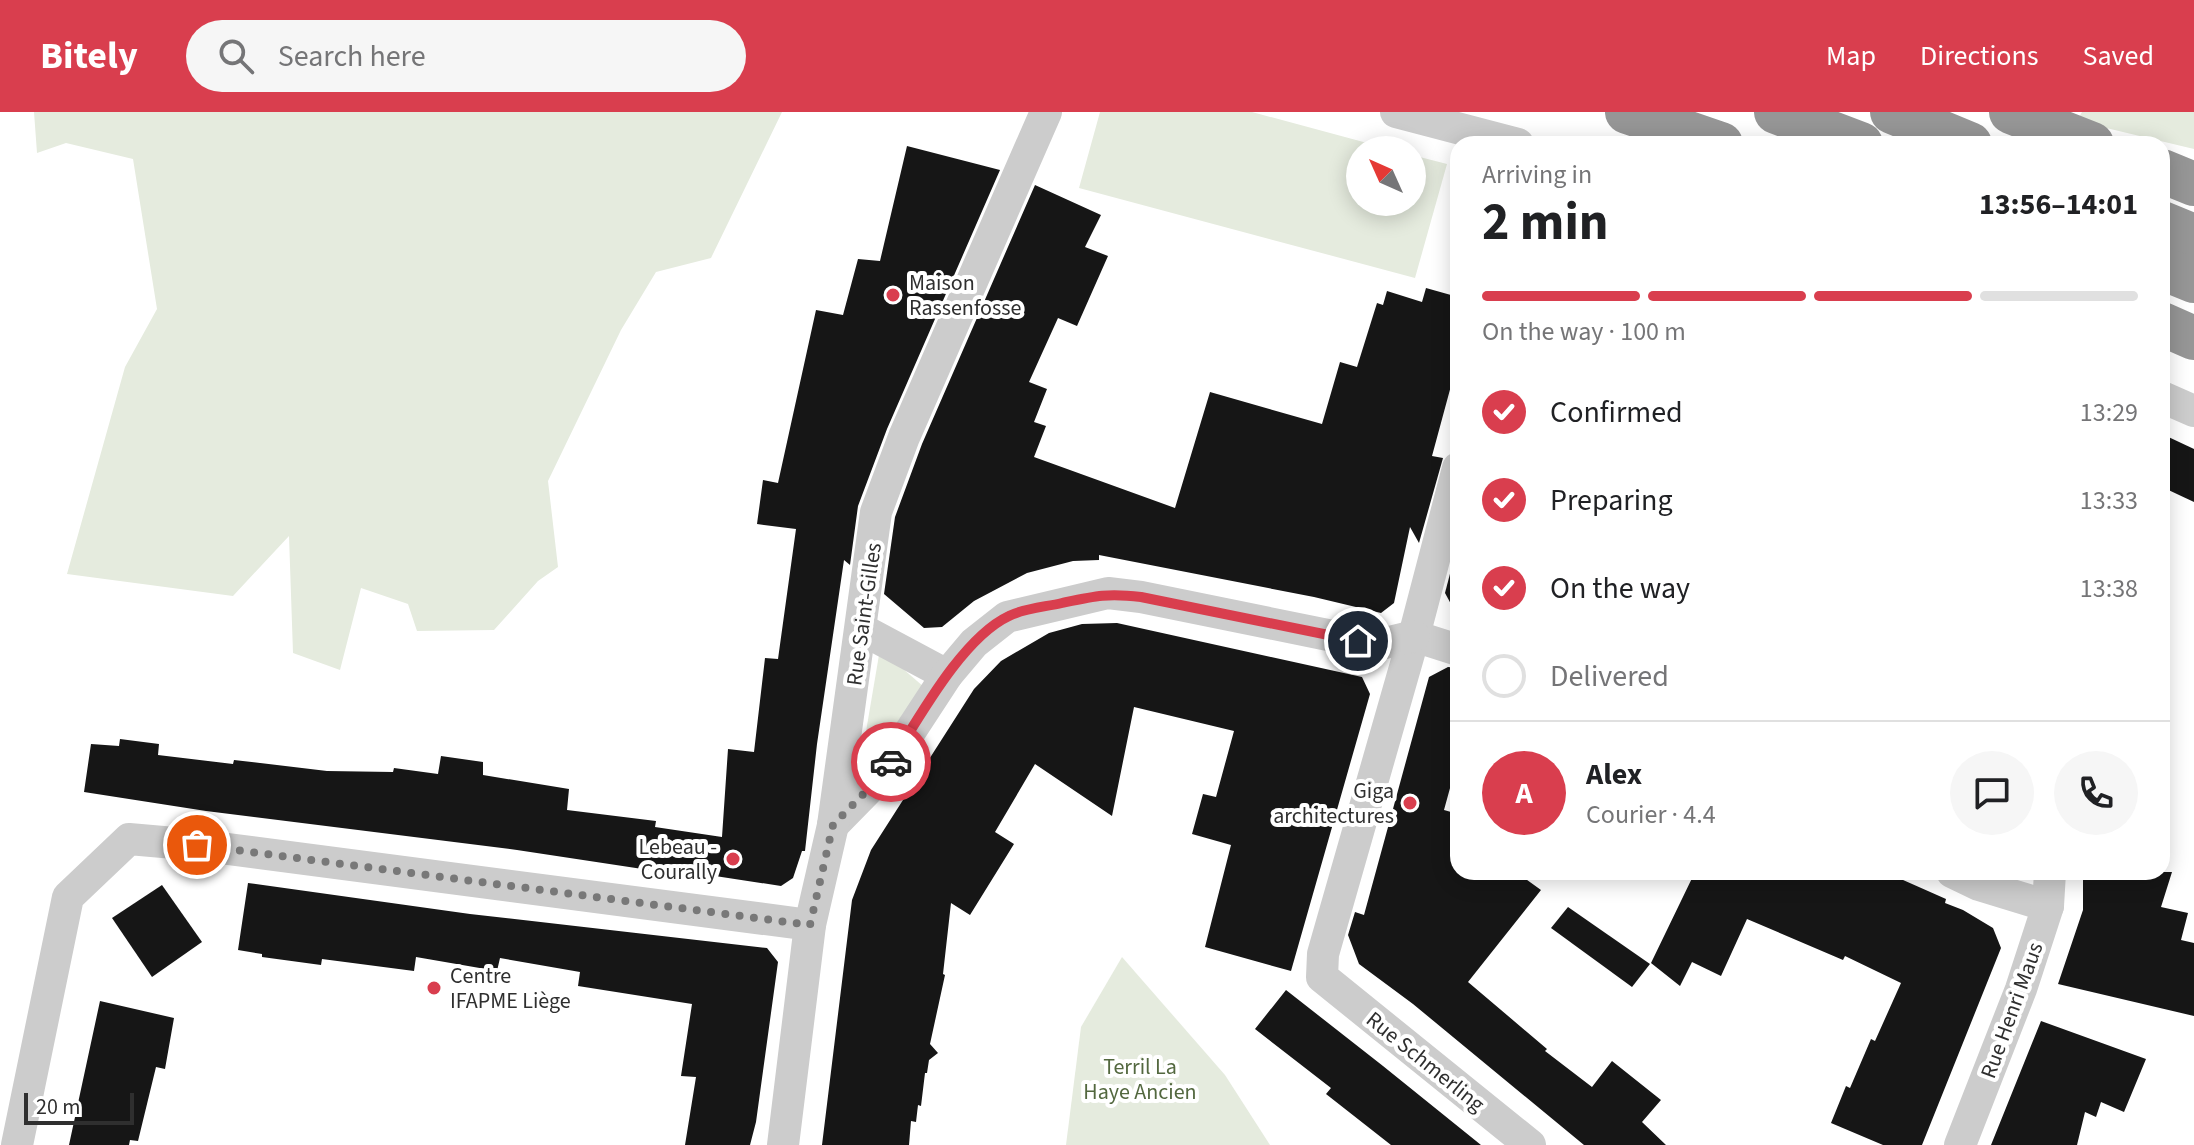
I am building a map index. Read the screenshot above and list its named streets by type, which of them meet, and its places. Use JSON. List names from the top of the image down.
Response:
{
  "streets": {
    "street": ["Rue Saint-Gilles", "Rue Henri Maus", "Rue Schmerling"]
  },
  "parks": ["Terril La Haye Ancien"],
  "places": [
    "Maison Rassenfosse",
    "Giga architectures",
    "Lebeau - Courally",
    "Centre IFAPME Liège"
  ],
  "scale_bar": "20 m",
  "north": "top left",
  "page": {
    "header": "Bitely",
    "search": "Search here",
    "nav": ["Map", "Directions", "Saved"],
    "heading": ["2 min", "Arriving in", "13:56–14:01"],
    "panel": ["Alex", "Courier · 4.4"],
    "bar": "On the way · 100 m",
    "list": [
      ["Confirmed", "13:29"],
      ["Preparing", "13:33"],
      ["On the way", "13:38"],
      "Delivered"
    ],
    "round": "A",
    "scale": "20 m"
  }
}
